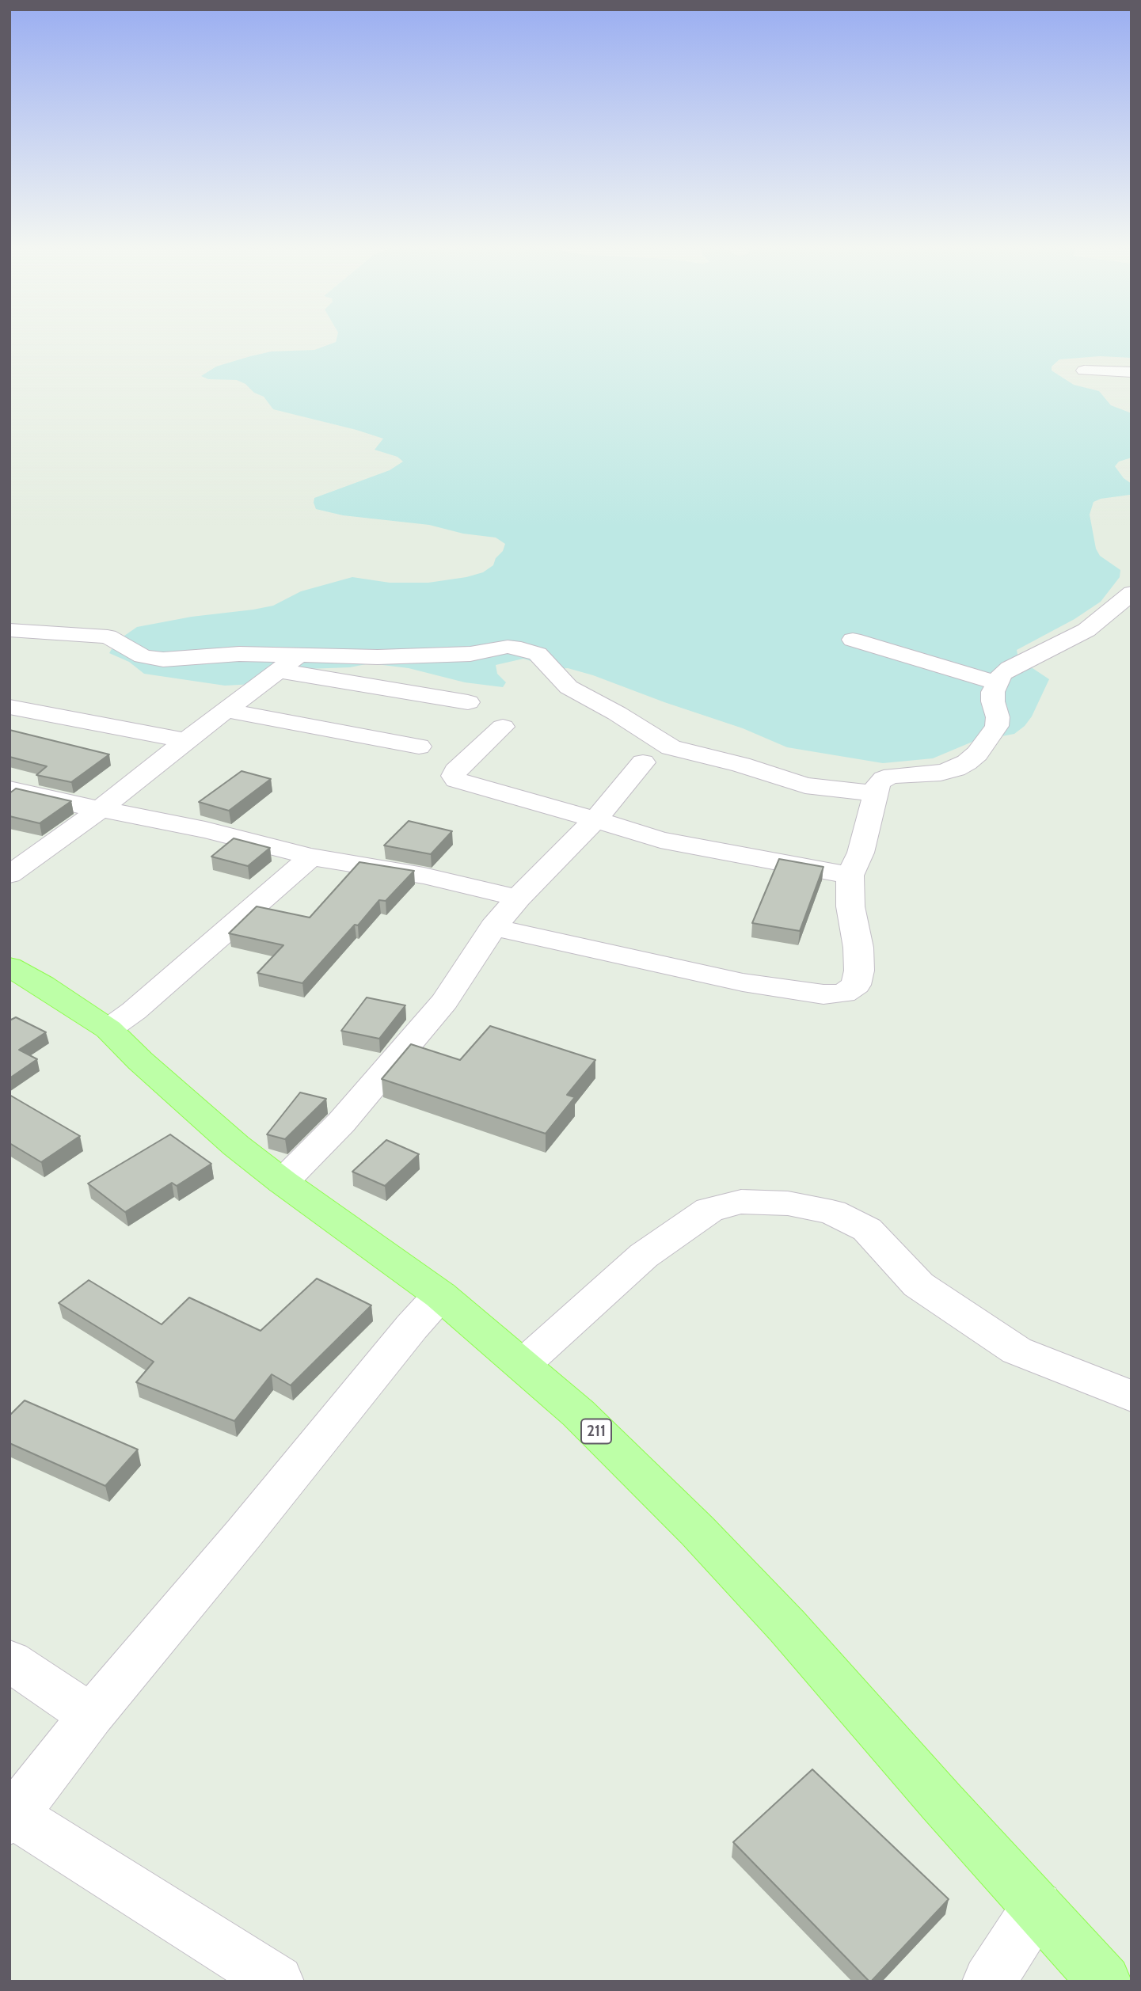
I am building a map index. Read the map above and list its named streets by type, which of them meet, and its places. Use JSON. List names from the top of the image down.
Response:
{
  "streets": {
    "main road": ["211"]
  }
}
